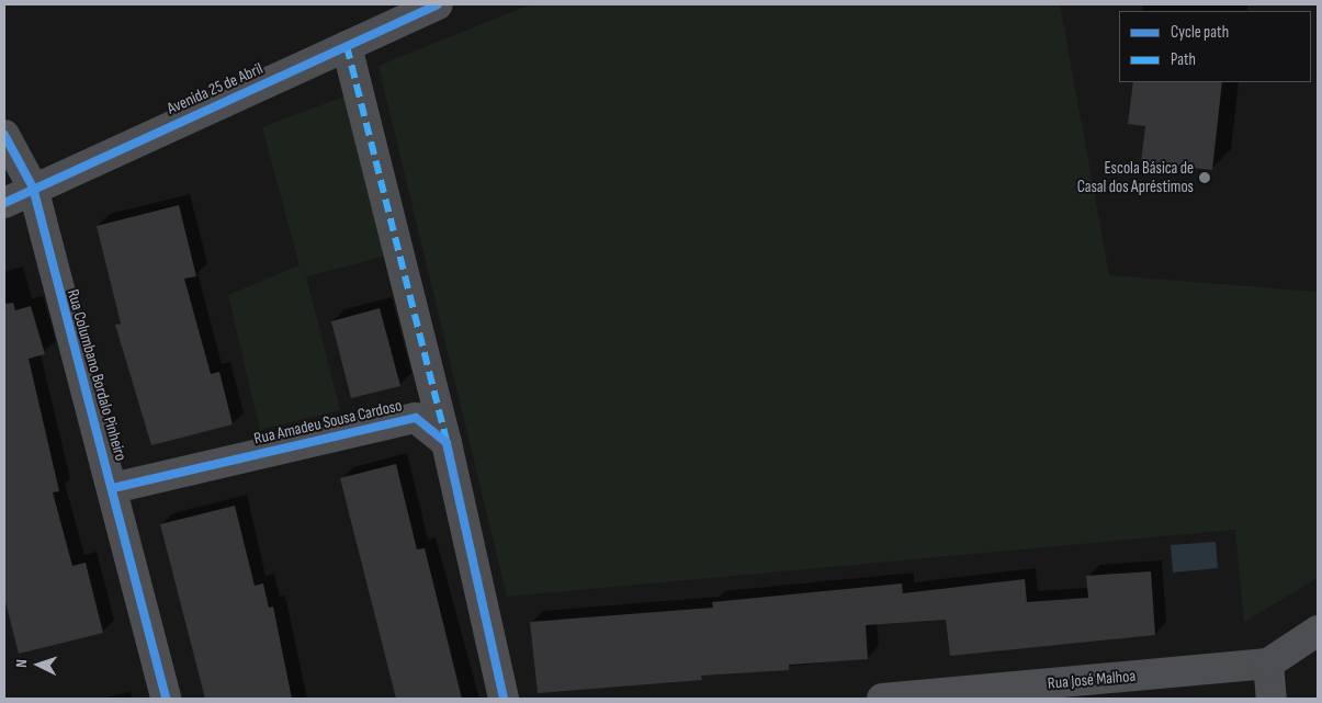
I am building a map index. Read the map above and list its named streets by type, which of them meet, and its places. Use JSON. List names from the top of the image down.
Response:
{
  "streets": {
    "street": [
      "Avenida 25 de Abril",
      "Rua Columbano Bordalo Pinheiro",
      "Rua Amadeu Sousa Cardoso",
      "Rua José Malhoa"
    ]
  },
  "crossings": [
    ["Avenida 25 de Abril", "Rua Columbano Bordalo Pinheiro"],
    ["Rua Columbano Bordalo Pinheiro", "Rua Amadeu Sousa Cardoso"]
  ],
  "places": ["Escola Básica de Casal dos Apréstimos"],
  "legend": ["Cycle path", "Path"],
  "north": "left"
}
